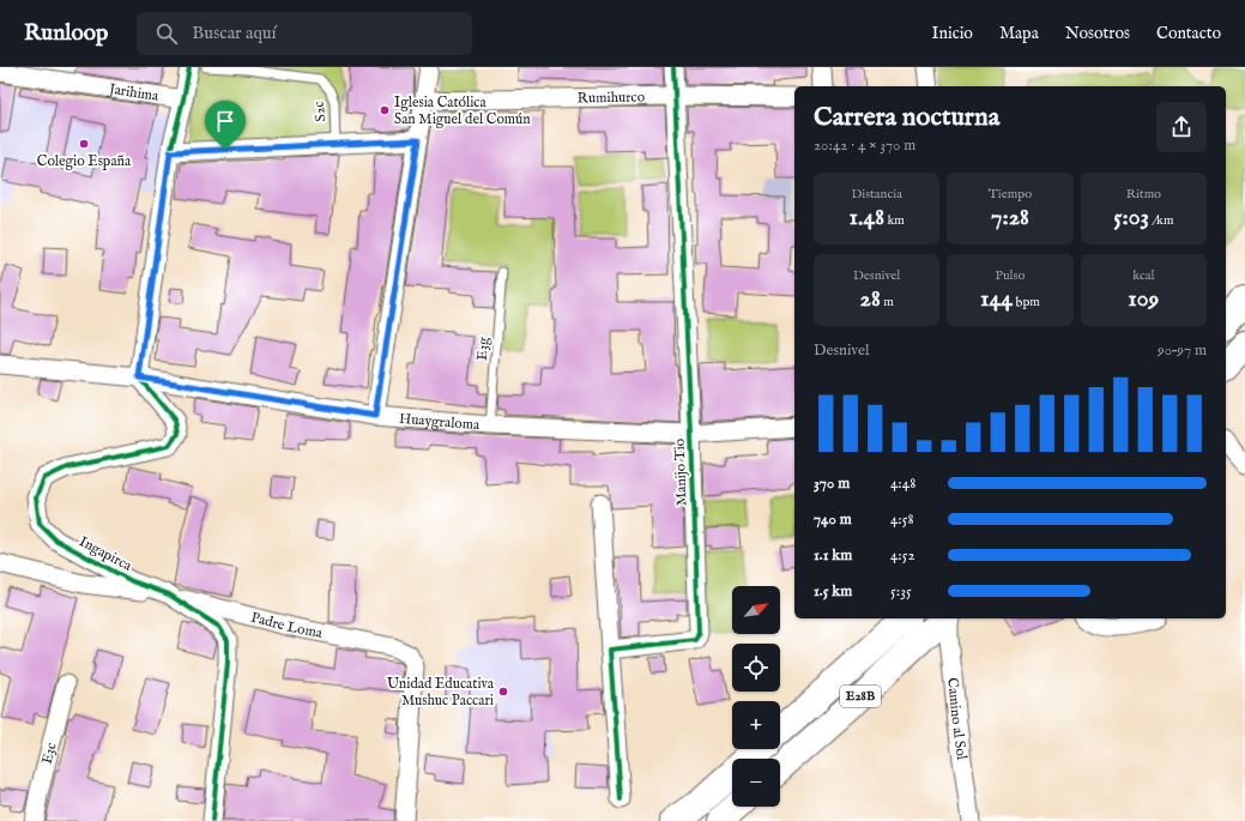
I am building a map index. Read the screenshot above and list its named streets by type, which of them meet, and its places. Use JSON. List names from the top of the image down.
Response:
{
  "streets": {
    "highway": ["E28B"],
    "street": [
      "Jarihima",
      "Rumihurco",
      "Huaygraloma",
      "Manijo Tio",
      "Ingapirca",
      "Padre Loma",
      "Camino al Sol",
      "E3c"
    ],
    "lane": ["S2c", "E3g"]
  },
  "crossings": [
    ["Rumihurco", "Manijo Tio"],
    ["E3g", "Huaygraloma"],
    ["Huaygraloma", "Manijo Tio"],
    ["Huaygraloma", "Ingapirca"],
    ["Ingapirca", "Padre Loma"]
  ],
  "places": ["Iglesia Católica San Miguel del Común", "Colegio España", "Unidad Educativa Mushuc Paccari"],
  "north": "top right",
  "page": {
    "header": "Runloop",
    "search": "Buscar aquí",
    "nav": [
      "Inicio",
      "Mapa",
      "Nosotros",
      "Contacto"
    ],
    "heading": ["Carrera nocturna", "20:42 · 4 × 370 m"],
    "stats": [
      ["Distancia", "1.48 km"],
      ["Tiempo", "7:28"],
      ["Ritmo", "5:03 /km"],
      ["Desnivel", "28 m"],
      ["Pulso", "144 bpm"],
      ["kcal", "109"]
    ],
    "chart": ["Desnivel", "90–97 m"],
    "list": [
      {
        "name": "370 m",
        "note": "4:48"
      },
      {
        "name": "740 m",
        "note": "4:58"
      },
      {
        "name": "1.1 km",
        "note": "4:52"
      },
      {
        "name": "1.5 km",
        "note": "5:35"
      }
    ],
    "map_buttons": ["+", "−"]
  }
}
